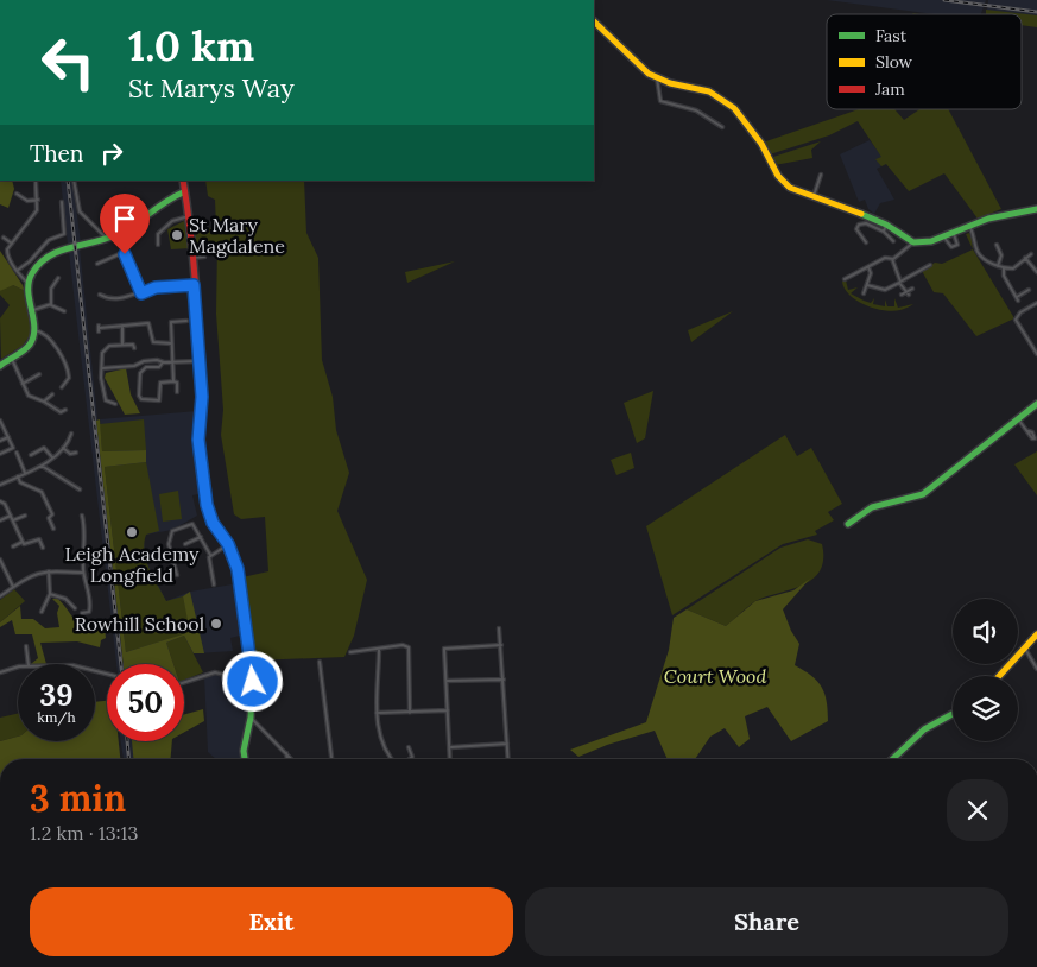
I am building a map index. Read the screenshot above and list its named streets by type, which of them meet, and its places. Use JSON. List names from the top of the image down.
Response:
{
  "parks": ["Court Wood"],
  "places": ["St Mary Magdalene", "Leigh Academy Longfield", "Rowhill School"],
  "legend": ["Fast", "Slow", "Jam"],
  "page": {
    "turn": ["1.0 km", "St Marys Way"],
    "then": "Then",
    "speed": "39 km/h",
    "limit": "50",
    "heading": ["3 min", "1.2 km · 13:13"],
    "buttons": ["Exit", "Share"]
  }
}
